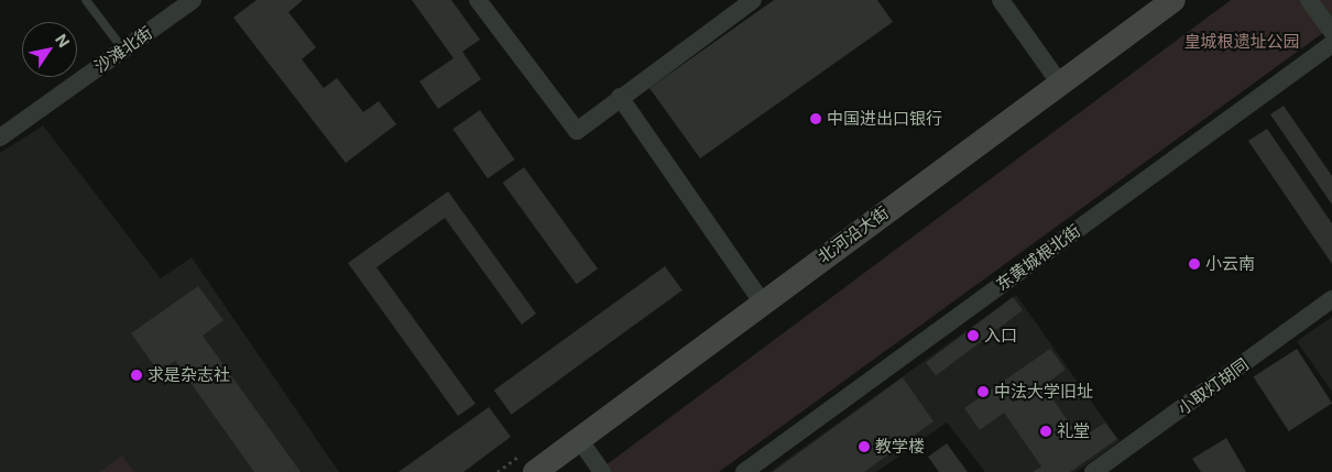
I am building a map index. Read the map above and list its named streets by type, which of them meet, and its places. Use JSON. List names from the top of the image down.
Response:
{
  "streets": {
    "main road": ["北河沿大街"],
    "street": ["沙滩北街", "东黄城根北街", "小取灯胡同"]
  },
  "parks": ["皇城根遗址公园"],
  "places": [
    "中国进出口银行",
    "小云南",
    "入口",
    "求是杂志社",
    "中法大学旧址",
    "礼堂",
    "教学楼"
  ],
  "north": "top right"
}
